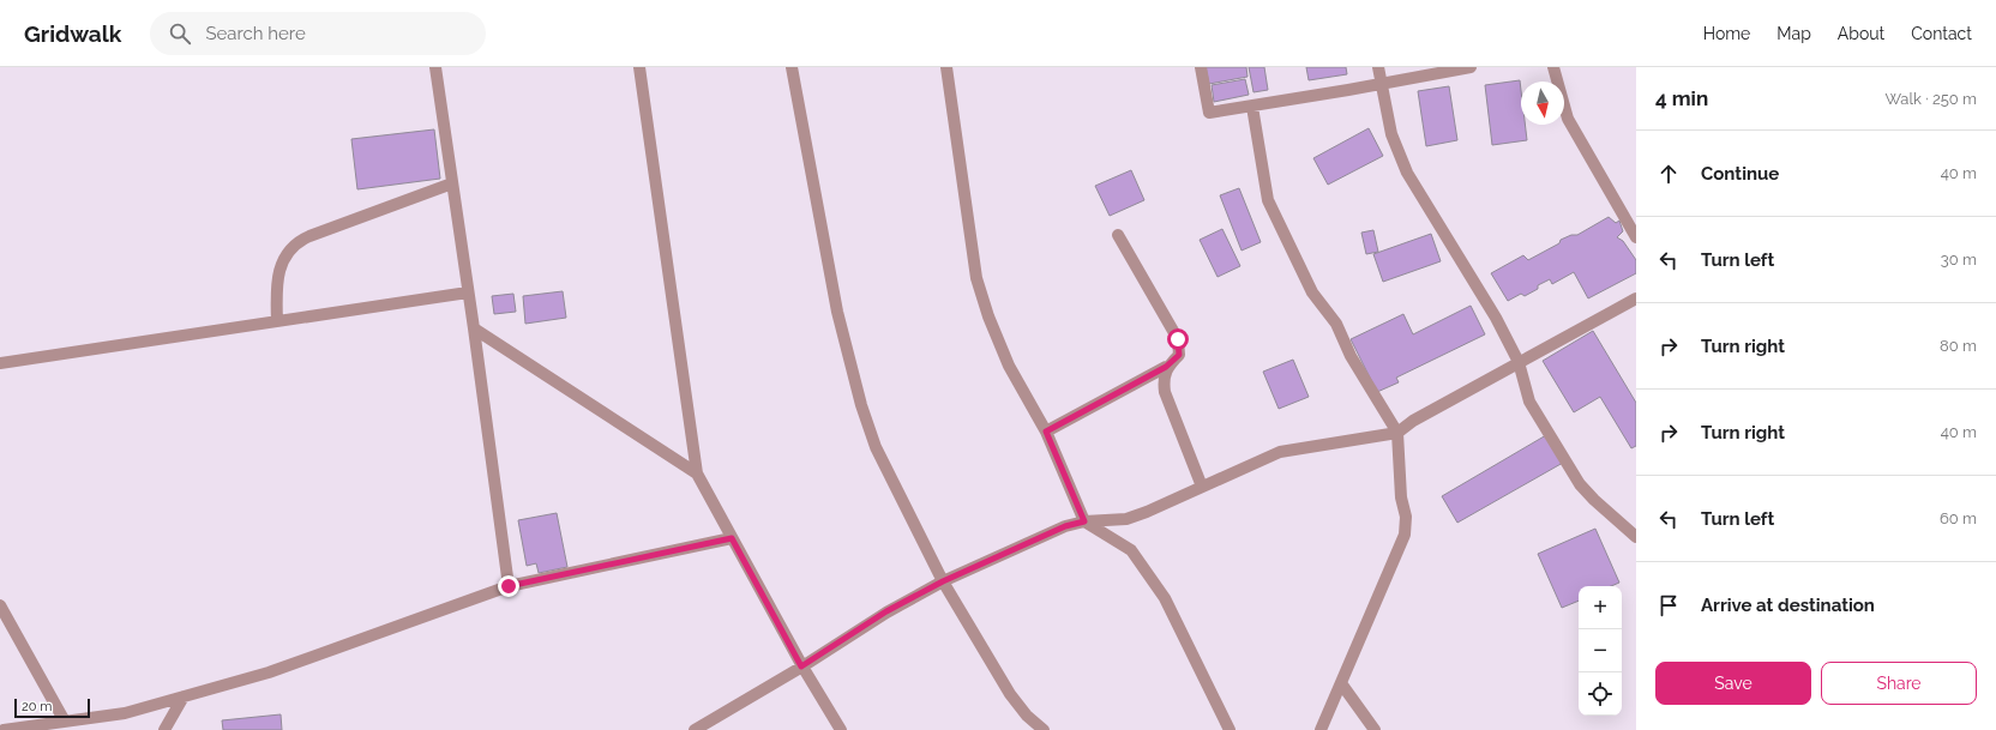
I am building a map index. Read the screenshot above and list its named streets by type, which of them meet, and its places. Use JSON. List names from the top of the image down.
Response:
{
  "scale_bar": "20 m",
  "north": "bottom",
  "page": {
    "header": "Gridwalk",
    "search": "Search here",
    "nav": [
      "Home",
      "Map",
      "About",
      "Contact"
    ],
    "heading": ["4 min", "Walk · 250 m"],
    "list": [
      ["Continue", "40 m"],
      ["Turn left", "30 m"],
      ["Turn right", "80 m"],
      ["Turn right", "40 m"],
      ["Turn left", "60 m"],
      "Arrive at destination"
    ],
    "map_buttons": ["+", "−"],
    "buttons": ["Save", "Share"],
    "scale": "20 m"
  }
}
